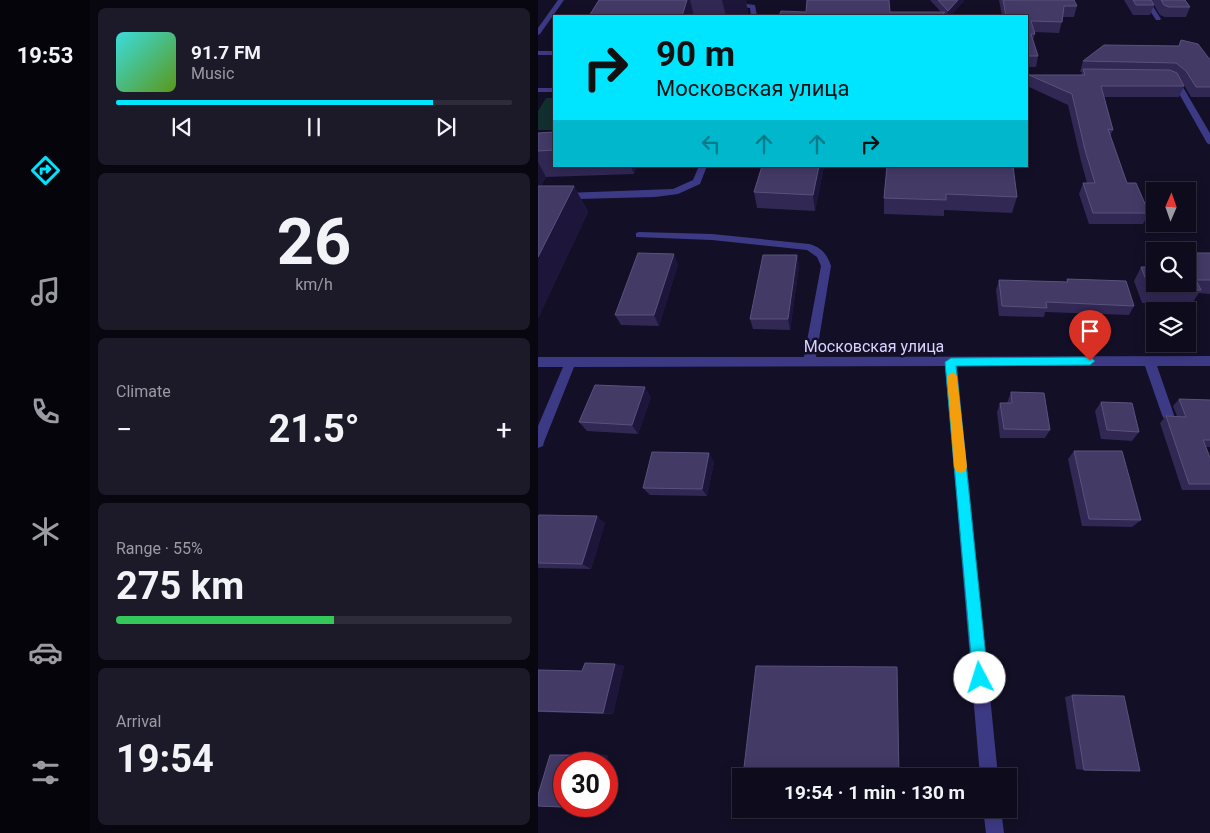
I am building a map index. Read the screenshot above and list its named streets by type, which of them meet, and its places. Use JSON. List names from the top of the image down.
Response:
{
  "streets": {
    "street": ["Московская улица"]
  },
  "north": "top",
  "page": {
    "tabs": "19:53",
    "turn": ["90 m", "Московская улица"],
    "song": ["91.7 FM", "Music"],
    "tile": [
      ["26", "km/h"],
      "Climate",
      ["Range · 55%", "275 km"],
      ["Arrival", "19:54"]
    ],
    "heat": ["−", "21.5°", "+"],
    "limit": "30",
    "trip": "19:54 · 1 min · 130 m"
  }
}
